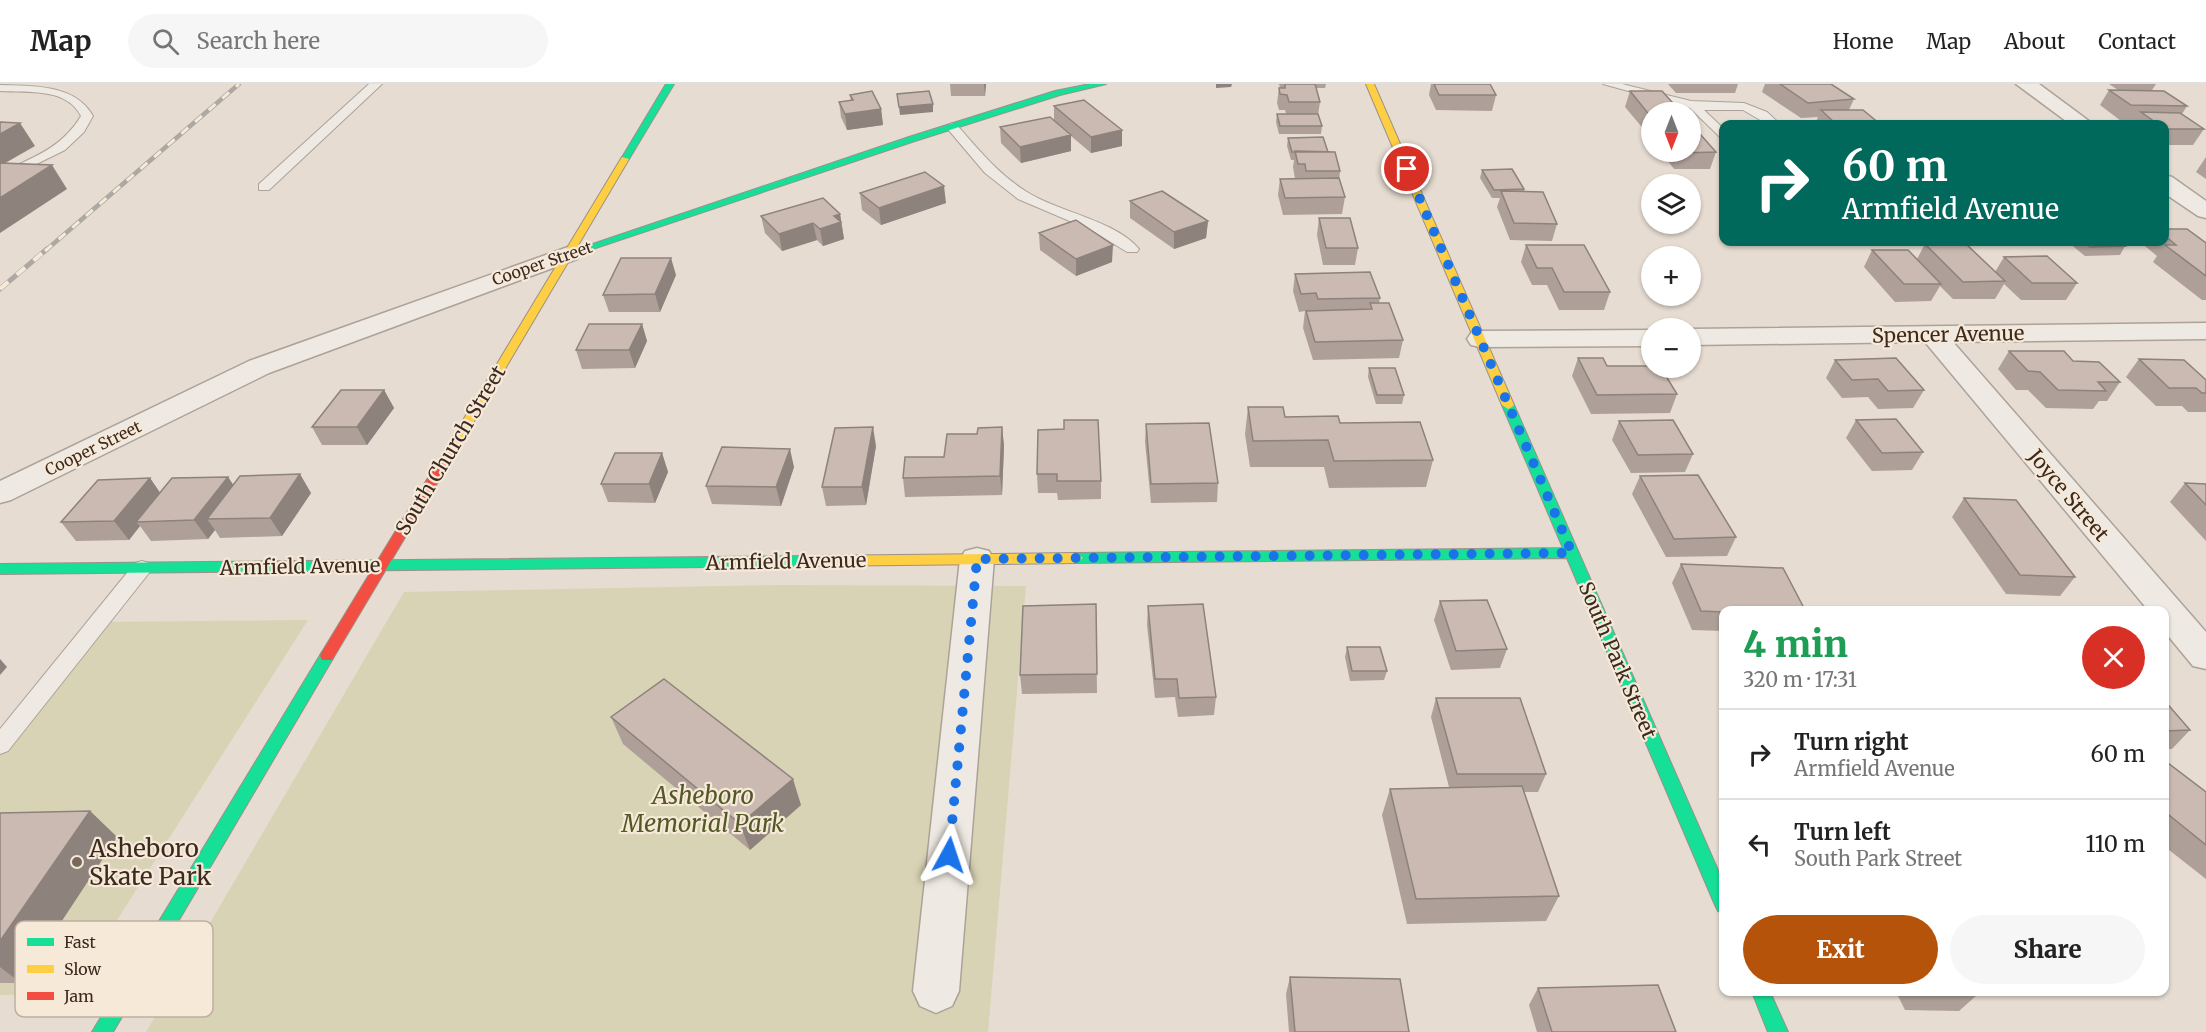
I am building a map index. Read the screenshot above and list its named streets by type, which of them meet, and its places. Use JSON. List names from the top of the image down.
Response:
{
  "streets": {
    "street": [
      "Cooper Street",
      "Spencer Avenue",
      "South Church Street",
      "Joyce Street",
      "Armfield Avenue",
      "South Park Street"
    ]
  },
  "crossings": [
    ["Cooper Street", "South Church Street"],
    ["Spencer Avenue", "Joyce Street"],
    ["South Church Street", "Armfield Avenue"],
    ["Armfield Avenue", "South Park Street"]
  ],
  "parks": ["Asheboro Memorial Park"],
  "places": ["Asheboro Skate Park"],
  "legend": ["Fast", "Slow", "Jam"],
  "north": "bottom",
  "page": {
    "header": "Map",
    "search": "Search here",
    "nav": [
      "Home",
      "Map",
      "About",
      "Contact"
    ],
    "map_buttons": ["+", "−"],
    "turn": ["60 m", "Armfield Avenue"],
    "heading": ["4 min", "320 m · 17:31"],
    "list": [
      {
        "name": "Turn right",
        "note": "Armfield Avenue",
        "value": "60 m"
      },
      {
        "name": "Turn left",
        "note": "South Park Street",
        "value": "110 m"
      }
    ],
    "buttons": ["Exit", "Share"]
  }
}
